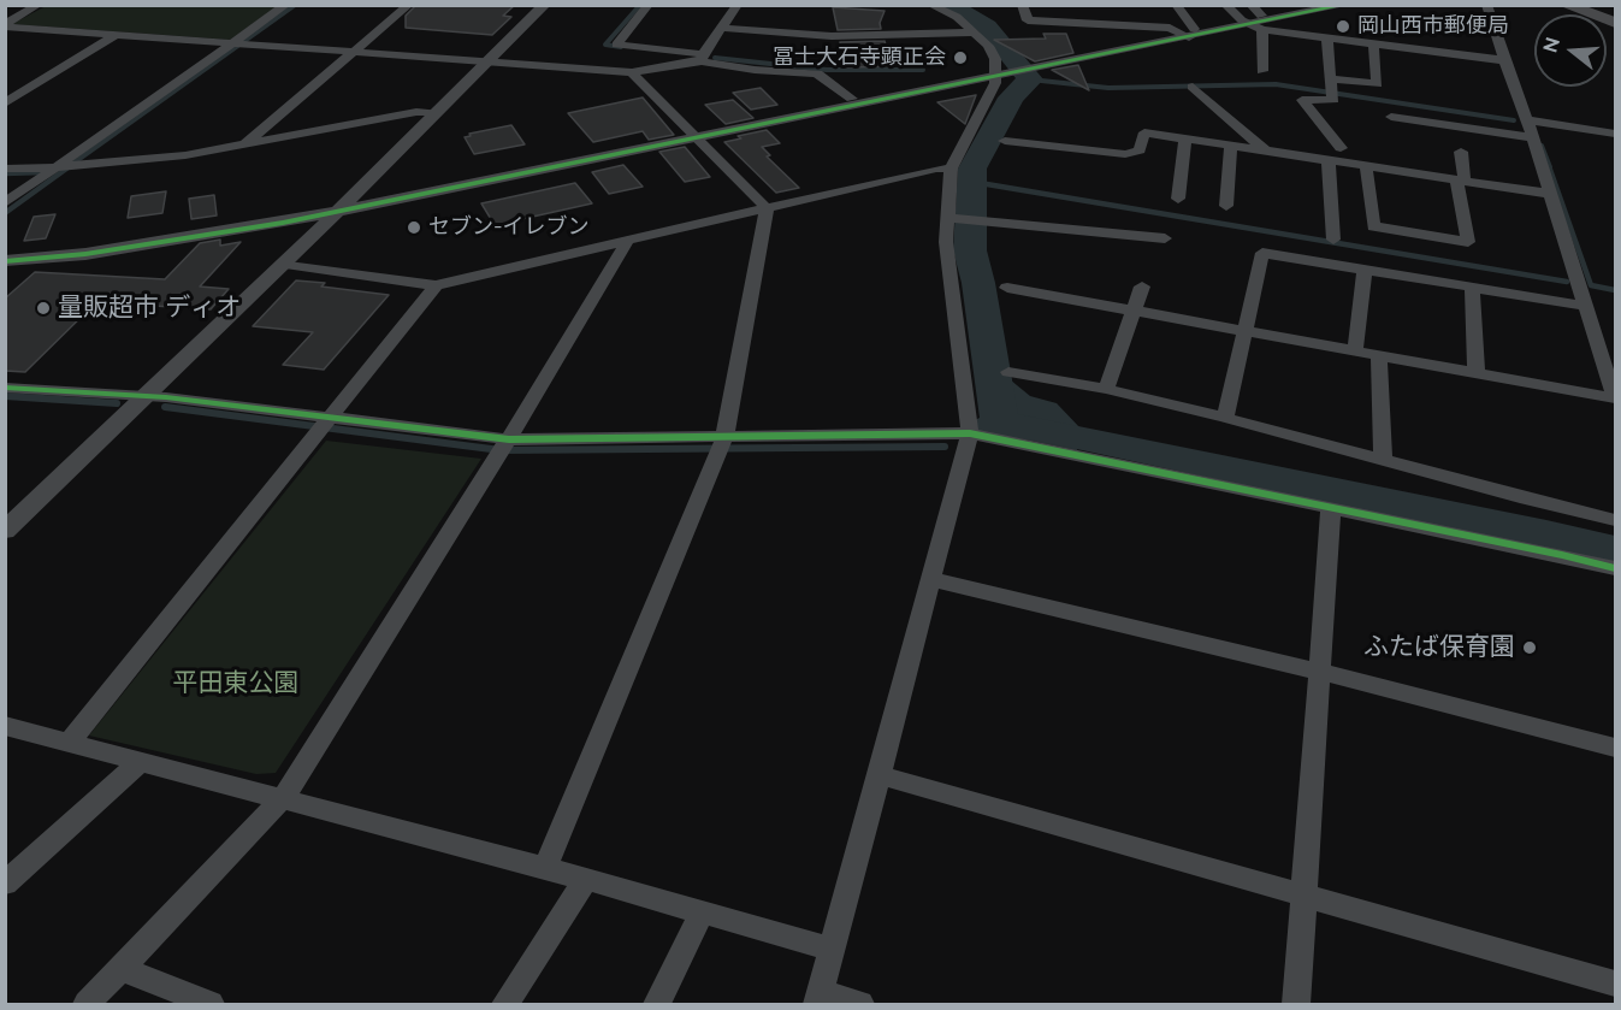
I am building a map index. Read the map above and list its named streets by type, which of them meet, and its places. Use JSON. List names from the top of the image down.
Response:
{
  "parks": ["平田東公園"],
  "places": [
    "岡山西市郵便局",
    "冨士大石寺顕正会",
    "セブン-イレブン",
    "量販超市 ディオ",
    "ふたば保育園"
  ],
  "north": "left"
}
